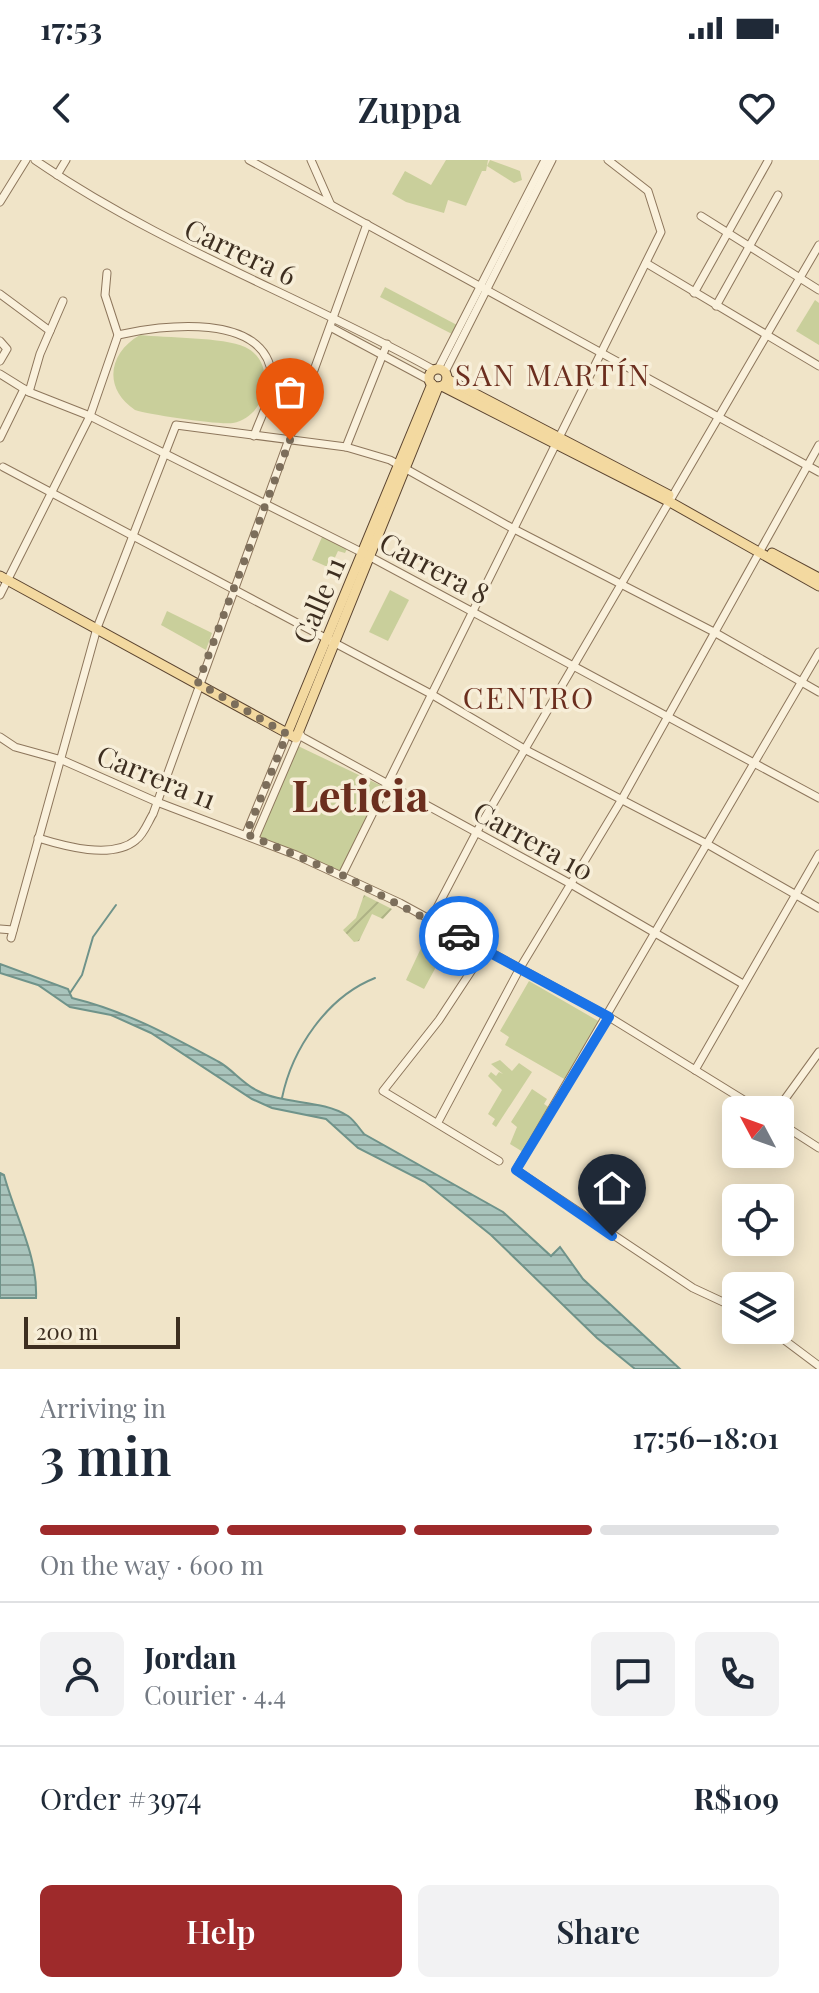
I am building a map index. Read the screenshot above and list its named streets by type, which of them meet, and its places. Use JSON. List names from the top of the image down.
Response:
{
  "streets": {
    "main road": ["Carrera 6", "Calle 11", "Carrera 10"],
    "street": ["Carrera 8", "Carrera 11"]
  },
  "crossings": [
    ["Carrera 6", "Calle 11"],
    ["Carrera 8", "Calle 11"],
    ["Calle 11", "Carrera 11"],
    ["Calle 11", "Carrera 10"]
  ],
  "districts": ["SAN MARTÍN", "CENTRO", "Leticia"],
  "scale_bar": "200 m",
  "north": "top left",
  "page": {
    "status": "17:53",
    "header": "Zuppa",
    "scale": "200 m",
    "heading": ["3 min", "Arriving in", "17:56–18:01"],
    "panel": [
      "Jordan",
      "Courier · 4.4",
      "Order #3974",
      "R$109"
    ],
    "bar": "On the way · 600 m",
    "buttons": ["Help", "Share"]
  }
}
